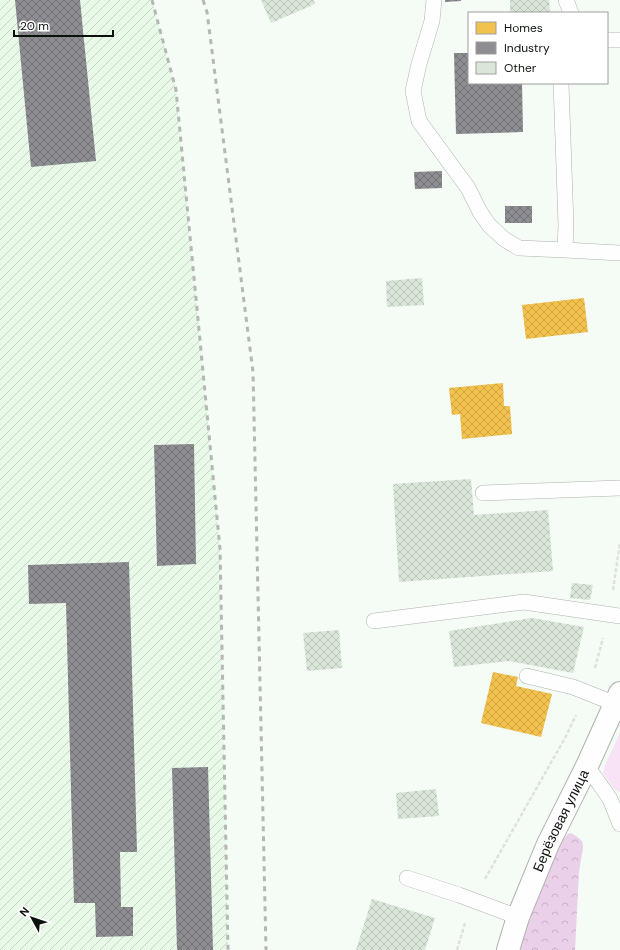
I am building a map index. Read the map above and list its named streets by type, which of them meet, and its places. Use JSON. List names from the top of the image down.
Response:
{
  "streets": {
    "street": ["Берёзовая улица"]
  },
  "legend": ["Homes", "Industry", "Other"],
  "scale_bar": "20 m",
  "north": "top left"
}
